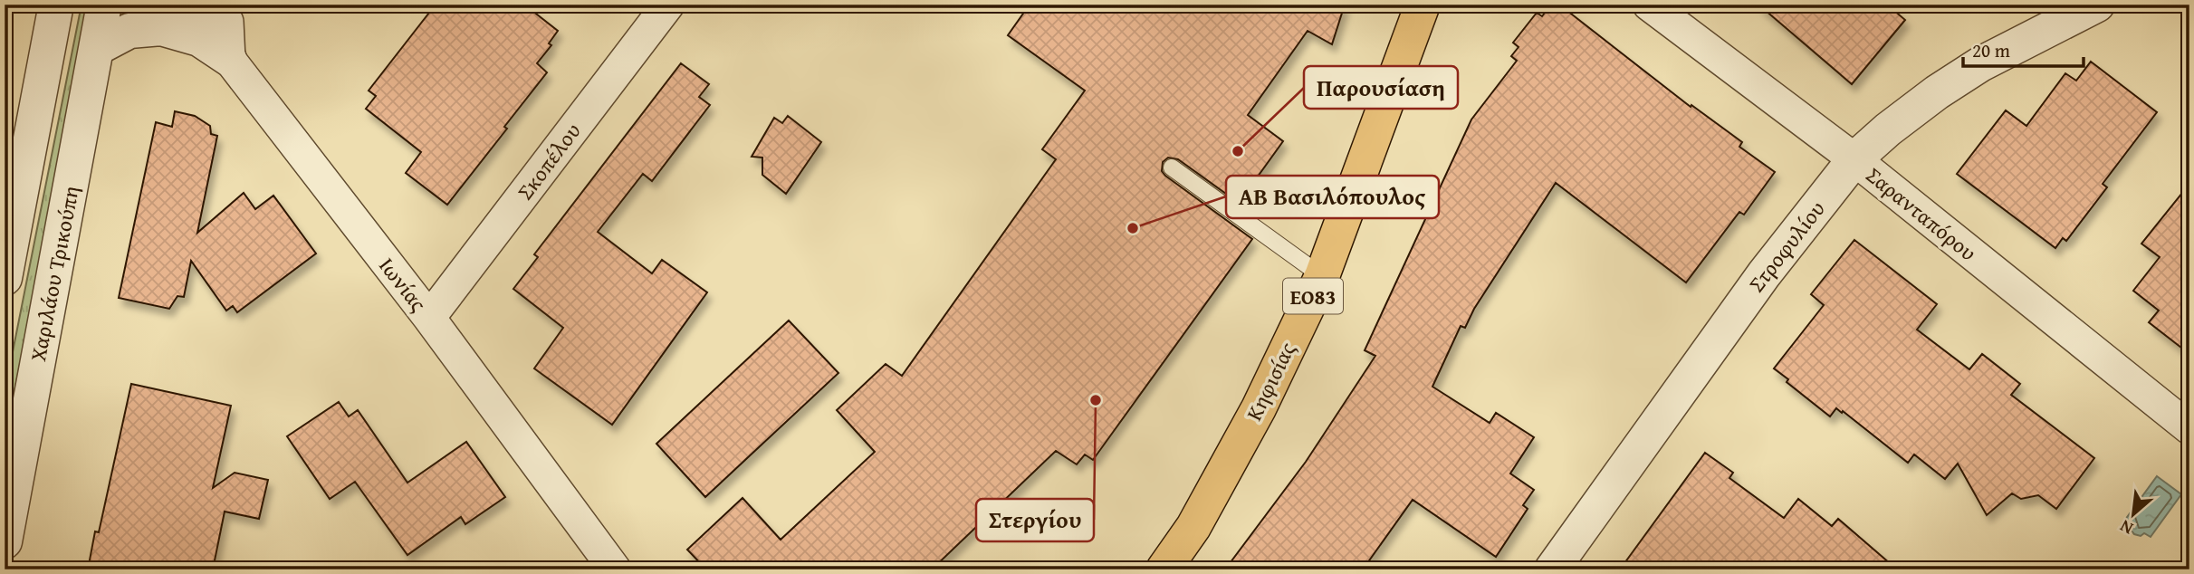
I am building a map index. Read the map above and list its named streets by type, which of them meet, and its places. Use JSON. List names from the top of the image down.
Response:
{
  "streets": {
    "main road": ["ΕΟ83", "Κηφισίας"],
    "street": [
      "Σκοπέλου",
      "Σαρανταπόρου",
      "Στροφυλίου",
      "Χαριλάου Τρικούπη",
      "Ιωνίας"
    ]
  },
  "crossings": [
    ["Σκοπέλου", "Ιωνίας"],
    ["Σαρανταπόρου", "Στροφυλίου"]
  ],
  "places": ["Παρουσίαση", "ΑΒ Βασιλόπουλος", "Στεργίου"],
  "scale_bar": "20 m",
  "north": "bottom left"
}
